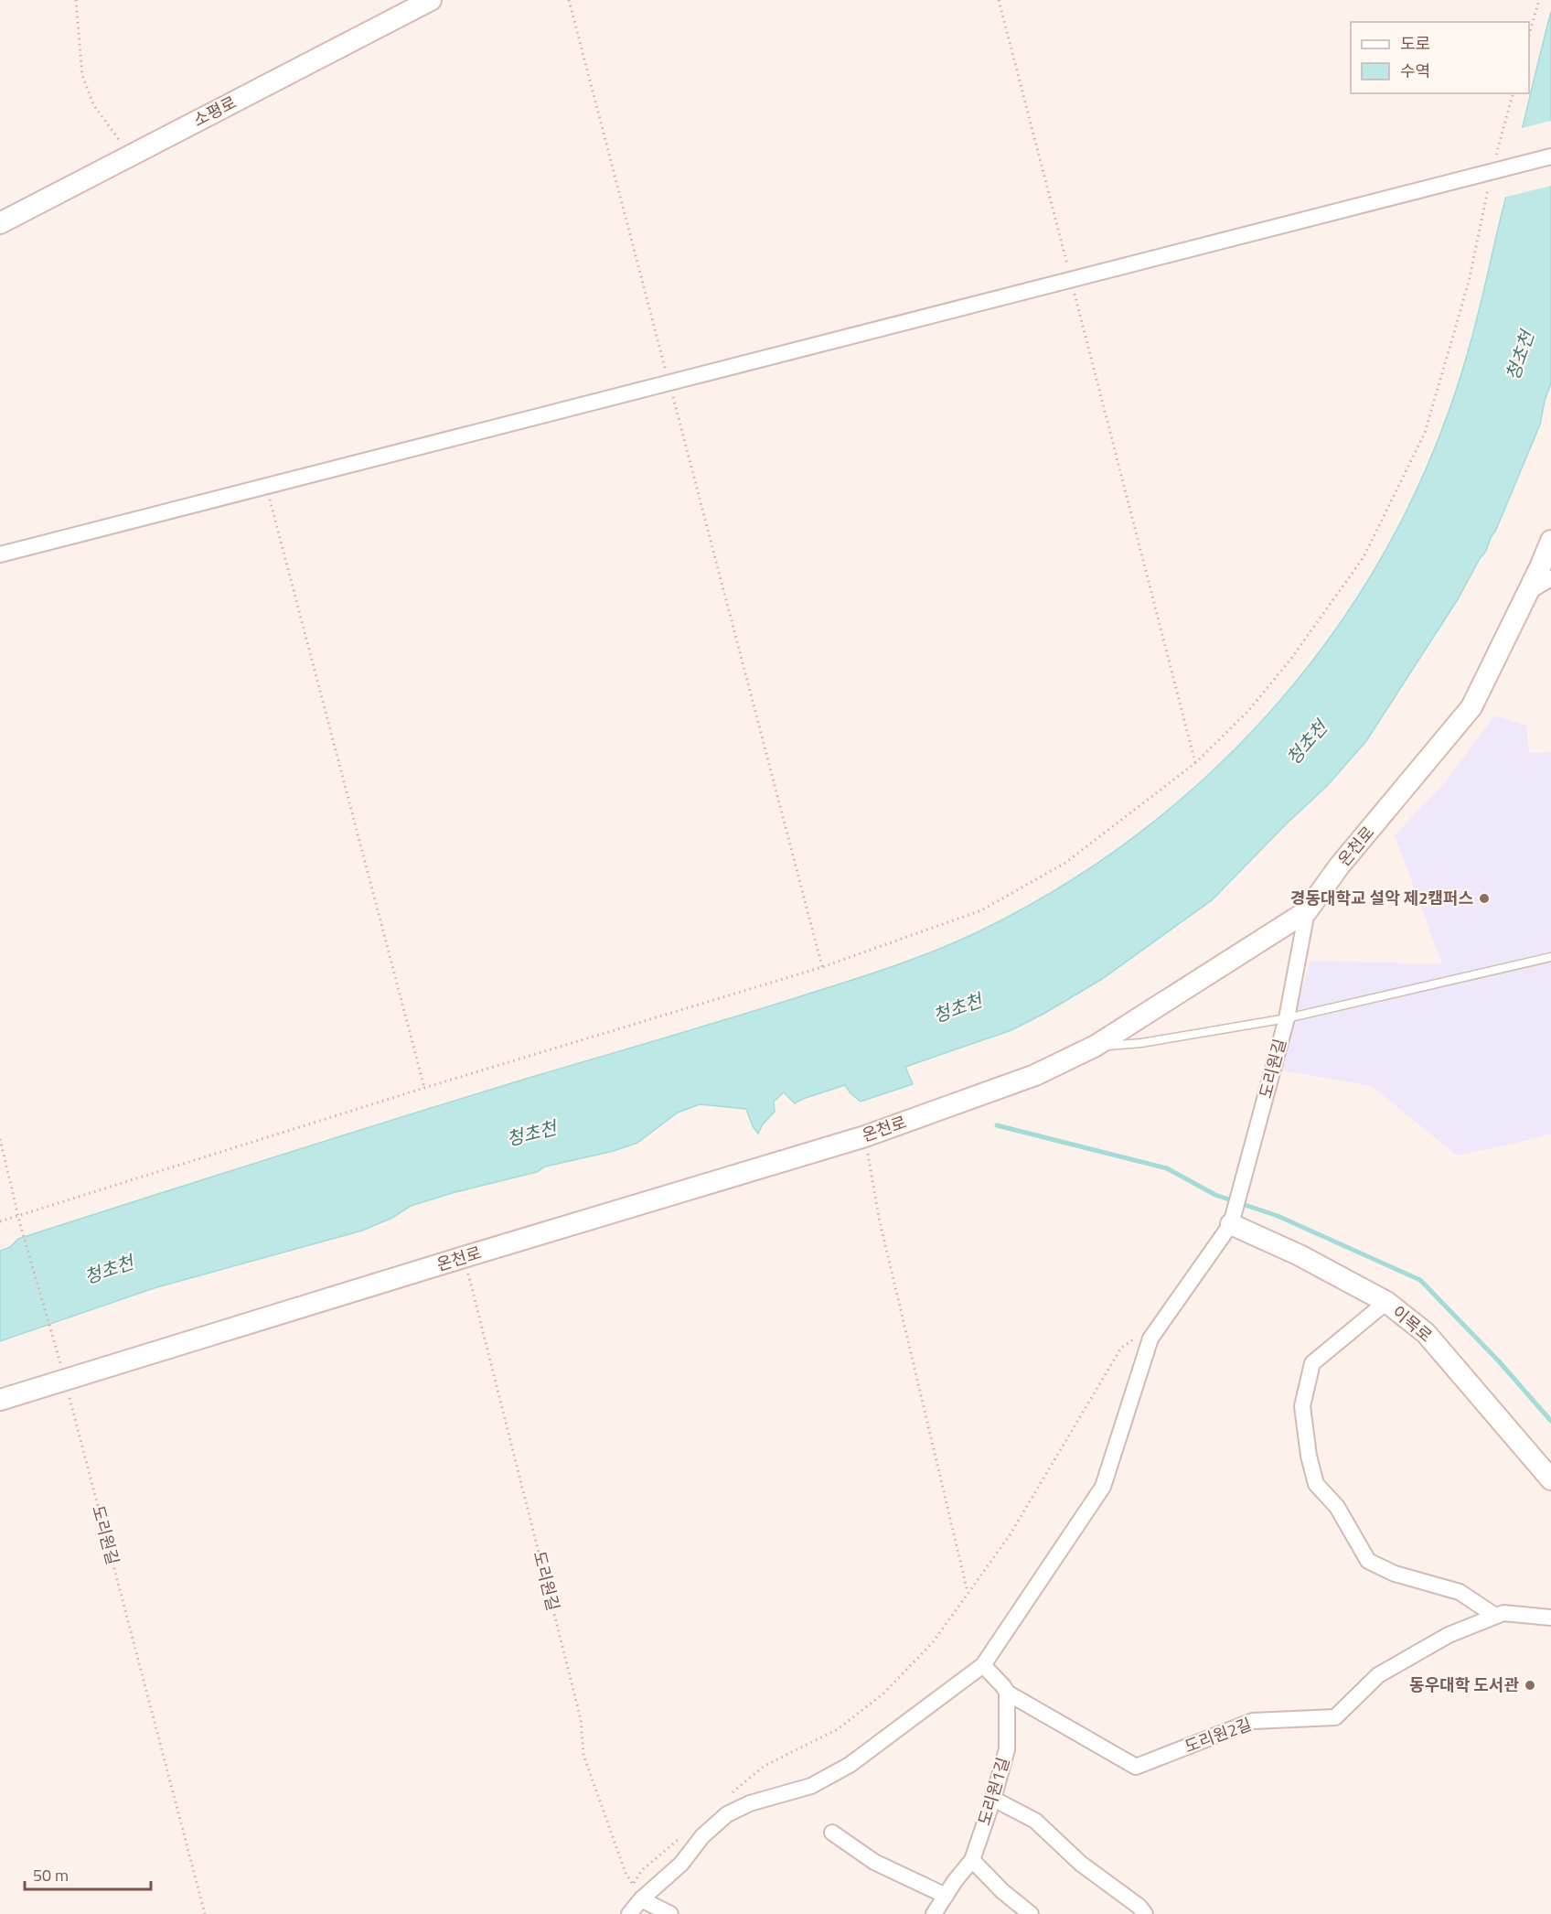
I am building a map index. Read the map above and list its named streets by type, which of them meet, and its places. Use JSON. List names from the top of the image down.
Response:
{
  "streets": {
    "street": [
      "소평로",
      "온천로",
      "도리원길",
      "이목로",
      "도리원2길",
      "도리원1길"
    ]
  },
  "crossings": [
    ["온천로", "도리원길"],
    ["도리원길", "이목로"],
    ["도리원2길", "도리원1길"]
  ],
  "water": ["청초천"],
  "places": ["경동대학교 설악 제2캠퍼스", "동우대학 도서관"],
  "legend": ["도로", "수역"],
  "scale_bar": "50 m"
}
